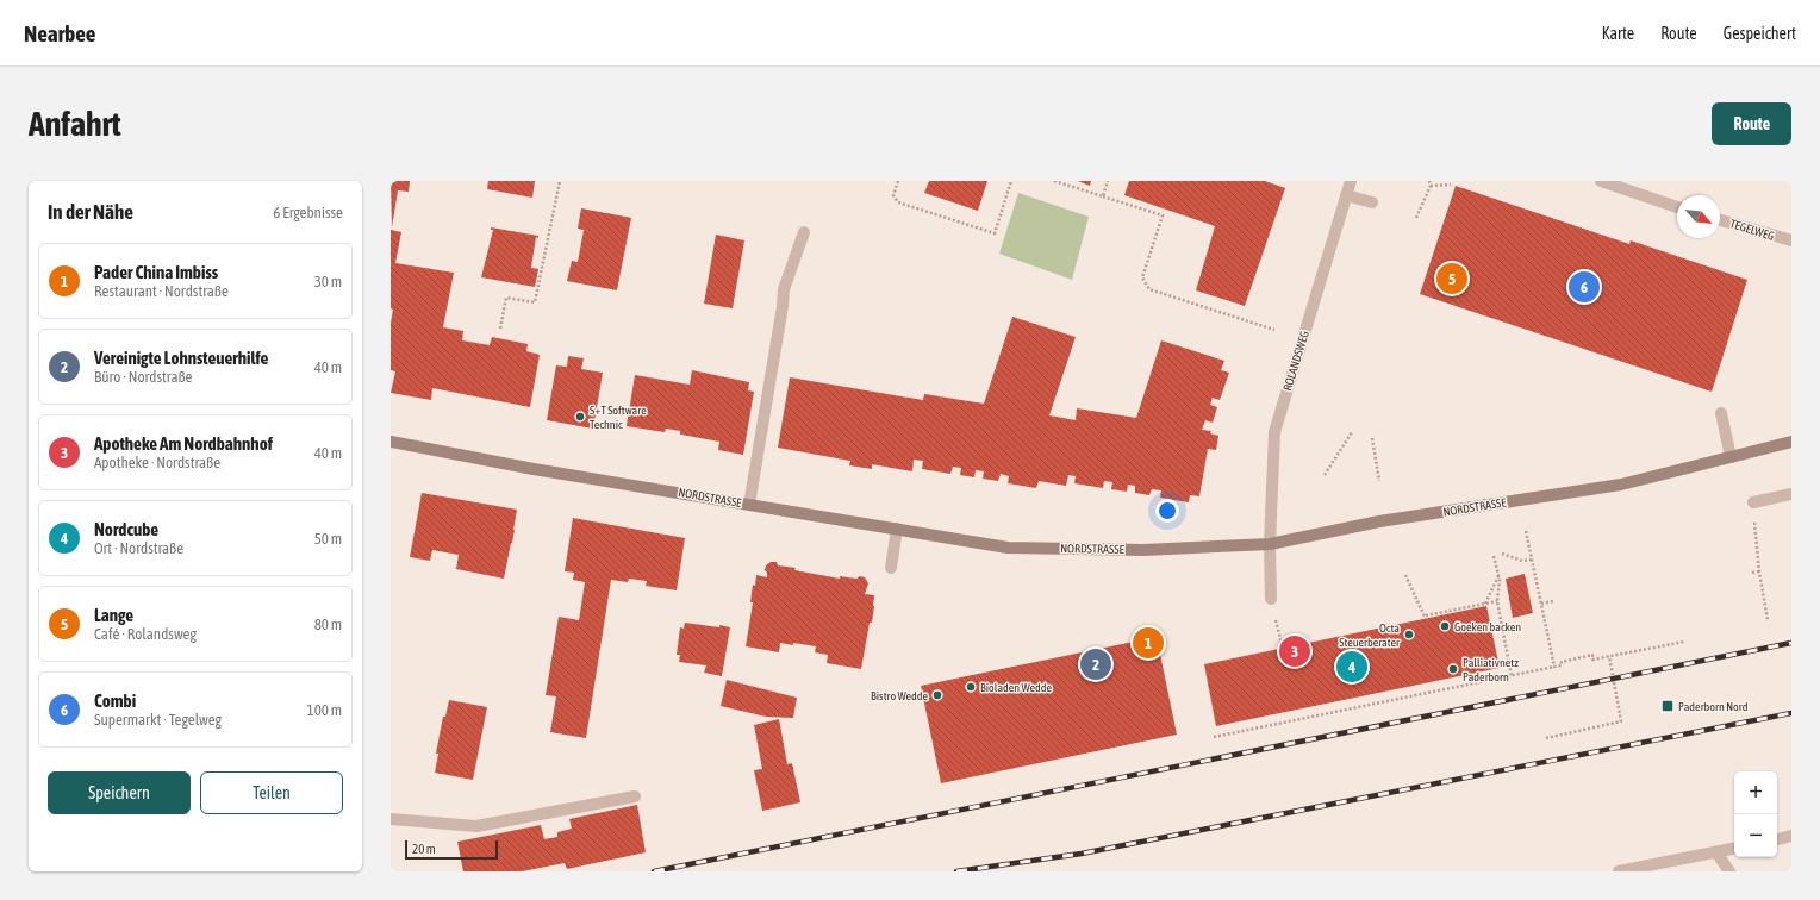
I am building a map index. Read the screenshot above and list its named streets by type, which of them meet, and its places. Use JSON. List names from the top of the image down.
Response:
{
  "streets": {
    "street": ["TEGELWEG", "ROLANDSWEG", "NORDSTRASSE"]
  },
  "crossings": [
    ["ROLANDSWEG", "NORDSTRASSE"]
  ],
  "places": {
    "other": [
      "S+T Software Technic",
      "Goeken backen",
      "Octa Steuerberater",
      "Palliativnetz Paderborn",
      "Bioladen Wedde",
      "Bistro Wedde"
    ],
    "transit": ["Paderborn Nord"]
  },
  "scale_bar": "20 m",
  "north": "bottom right",
  "page": {
    "header": "Nearbee",
    "nav": ["Karte", "Route", "Gespeichert"],
    "buttons": [
      "Route",
      ["Speichern", "Teilen"]
    ],
    "title": "Anfahrt",
    "heading": ["In der Nähe", "6 Ergebnisse"],
    "list": [
      {
        "mark": "1",
        "name": "Pader China Imbiss",
        "note": "Restaurant · Nordstraße",
        "value": "30 m"
      },
      {
        "mark": "2",
        "name": "Vereinigte Lohnsteuerhilfe",
        "note": "Büro · Nordstraße",
        "value": "40 m"
      },
      {
        "mark": "3",
        "name": "Apotheke Am Nordbahnhof",
        "note": "Apotheke · Nordstraße",
        "value": "40 m"
      },
      {
        "mark": "4",
        "name": "Nordcube",
        "note": "Ort · Nordstraße",
        "value": "50 m"
      },
      {
        "mark": "5",
        "name": "Lange",
        "note": "Café · Rolandsweg",
        "value": "80 m"
      },
      {
        "mark": "6",
        "name": "Combi",
        "note": "Supermarkt · Tegelweg",
        "value": "100 m"
      }
    ],
    "pins": [
      "5",
      "6",
      "1",
      "3",
      "2",
      "4"
    ],
    "map_buttons": ["+", "−"],
    "scale": "20 m"
  }
}
